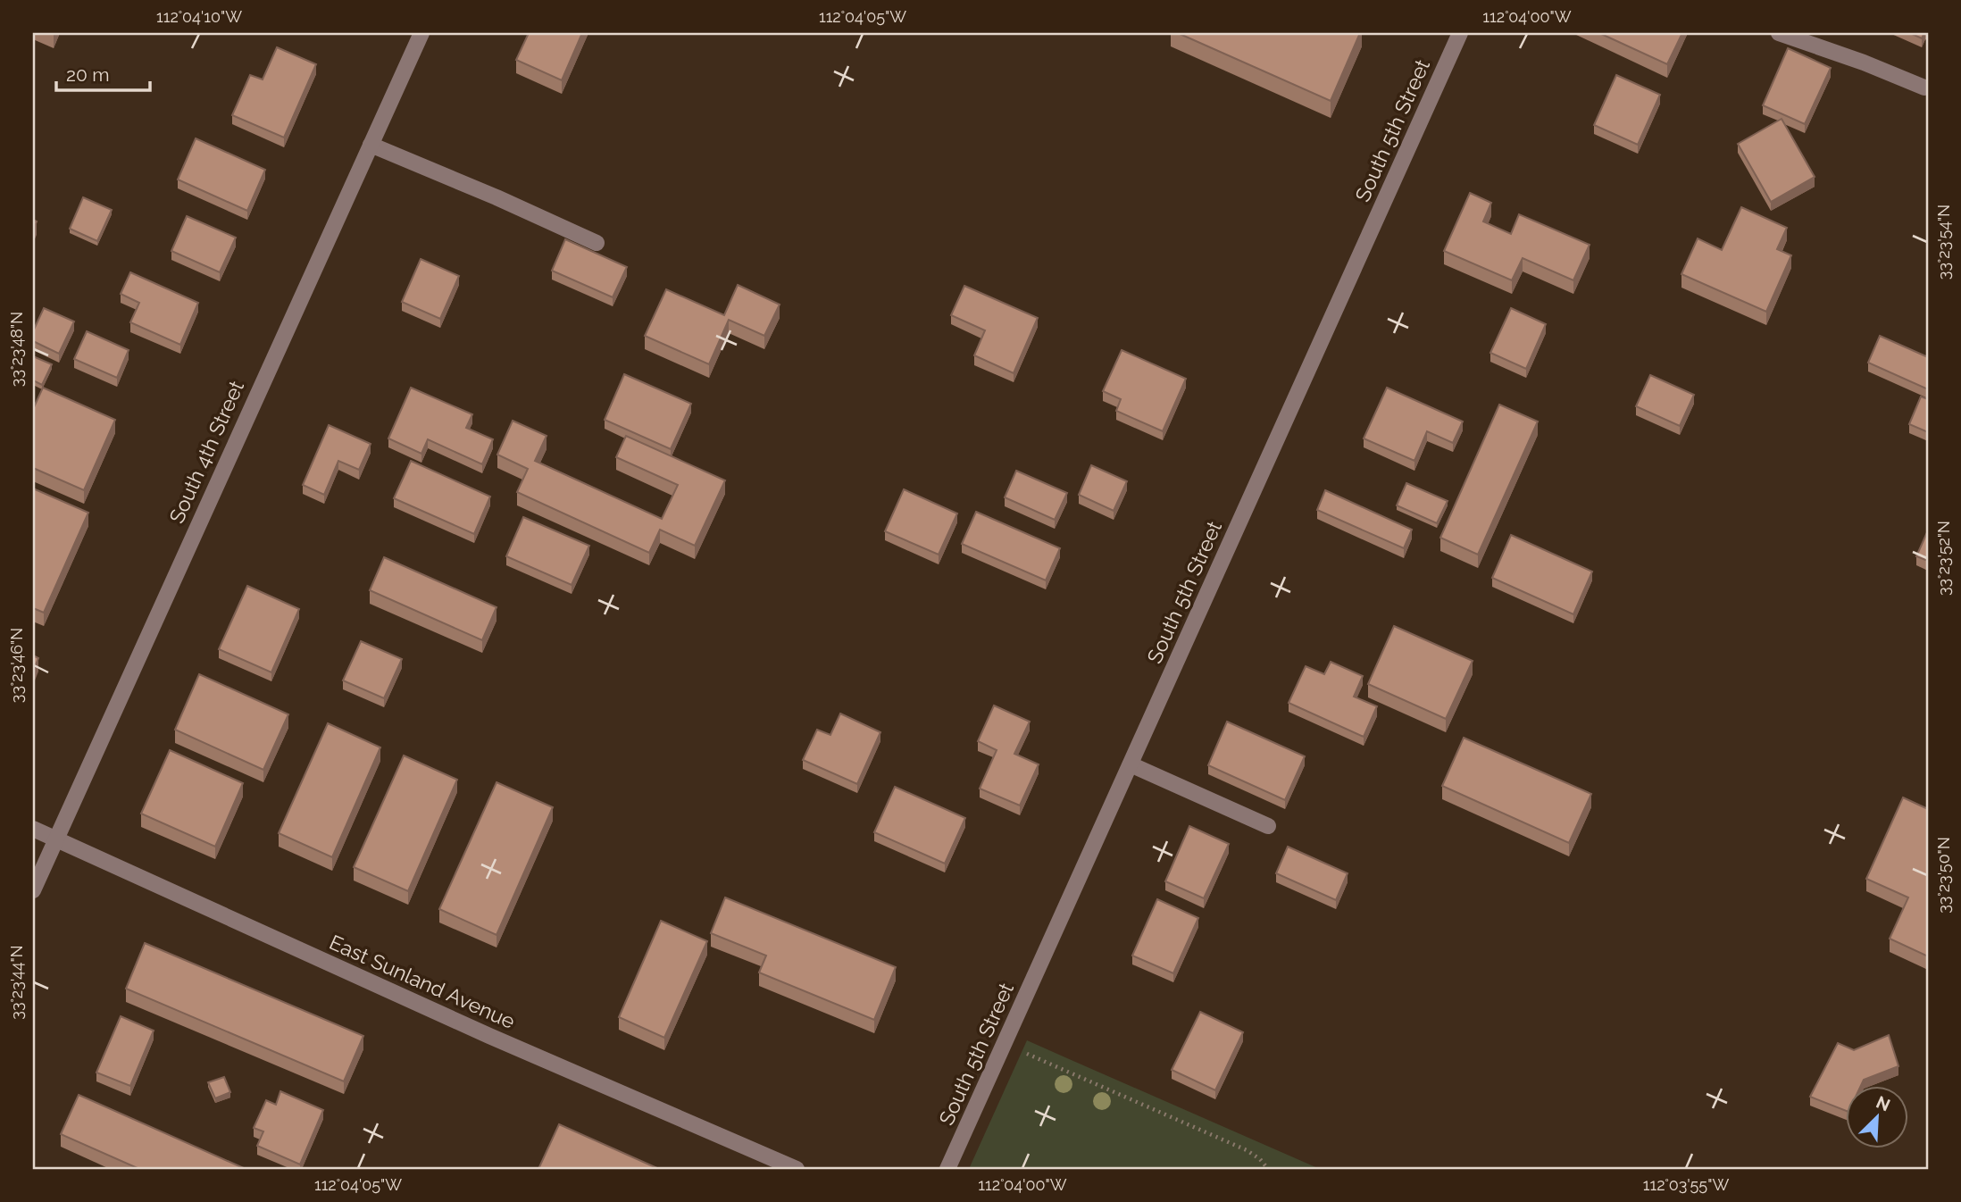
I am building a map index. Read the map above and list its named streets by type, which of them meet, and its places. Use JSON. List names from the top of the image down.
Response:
{
  "streets": {
    "street": ["South 5th Street", "South 4th Street", "East Sunland Avenue"]
  },
  "crossings": [
    ["South 4th Street", "East Sunland Avenue"]
  ],
  "scale_bar": "20 m",
  "north": "top right",
  "coordinates": [
    "112°04'10\"W",
    "112°04'05\"W",
    "112°04'00\"W",
    "33°23'54\"N",
    "33°23'48\"N",
    "33°23'52\"N",
    "33°23'46\"N",
    "33°23'50\"N",
    "33°23'44\"N",
    "112°03'55\"W"
  ]
}
